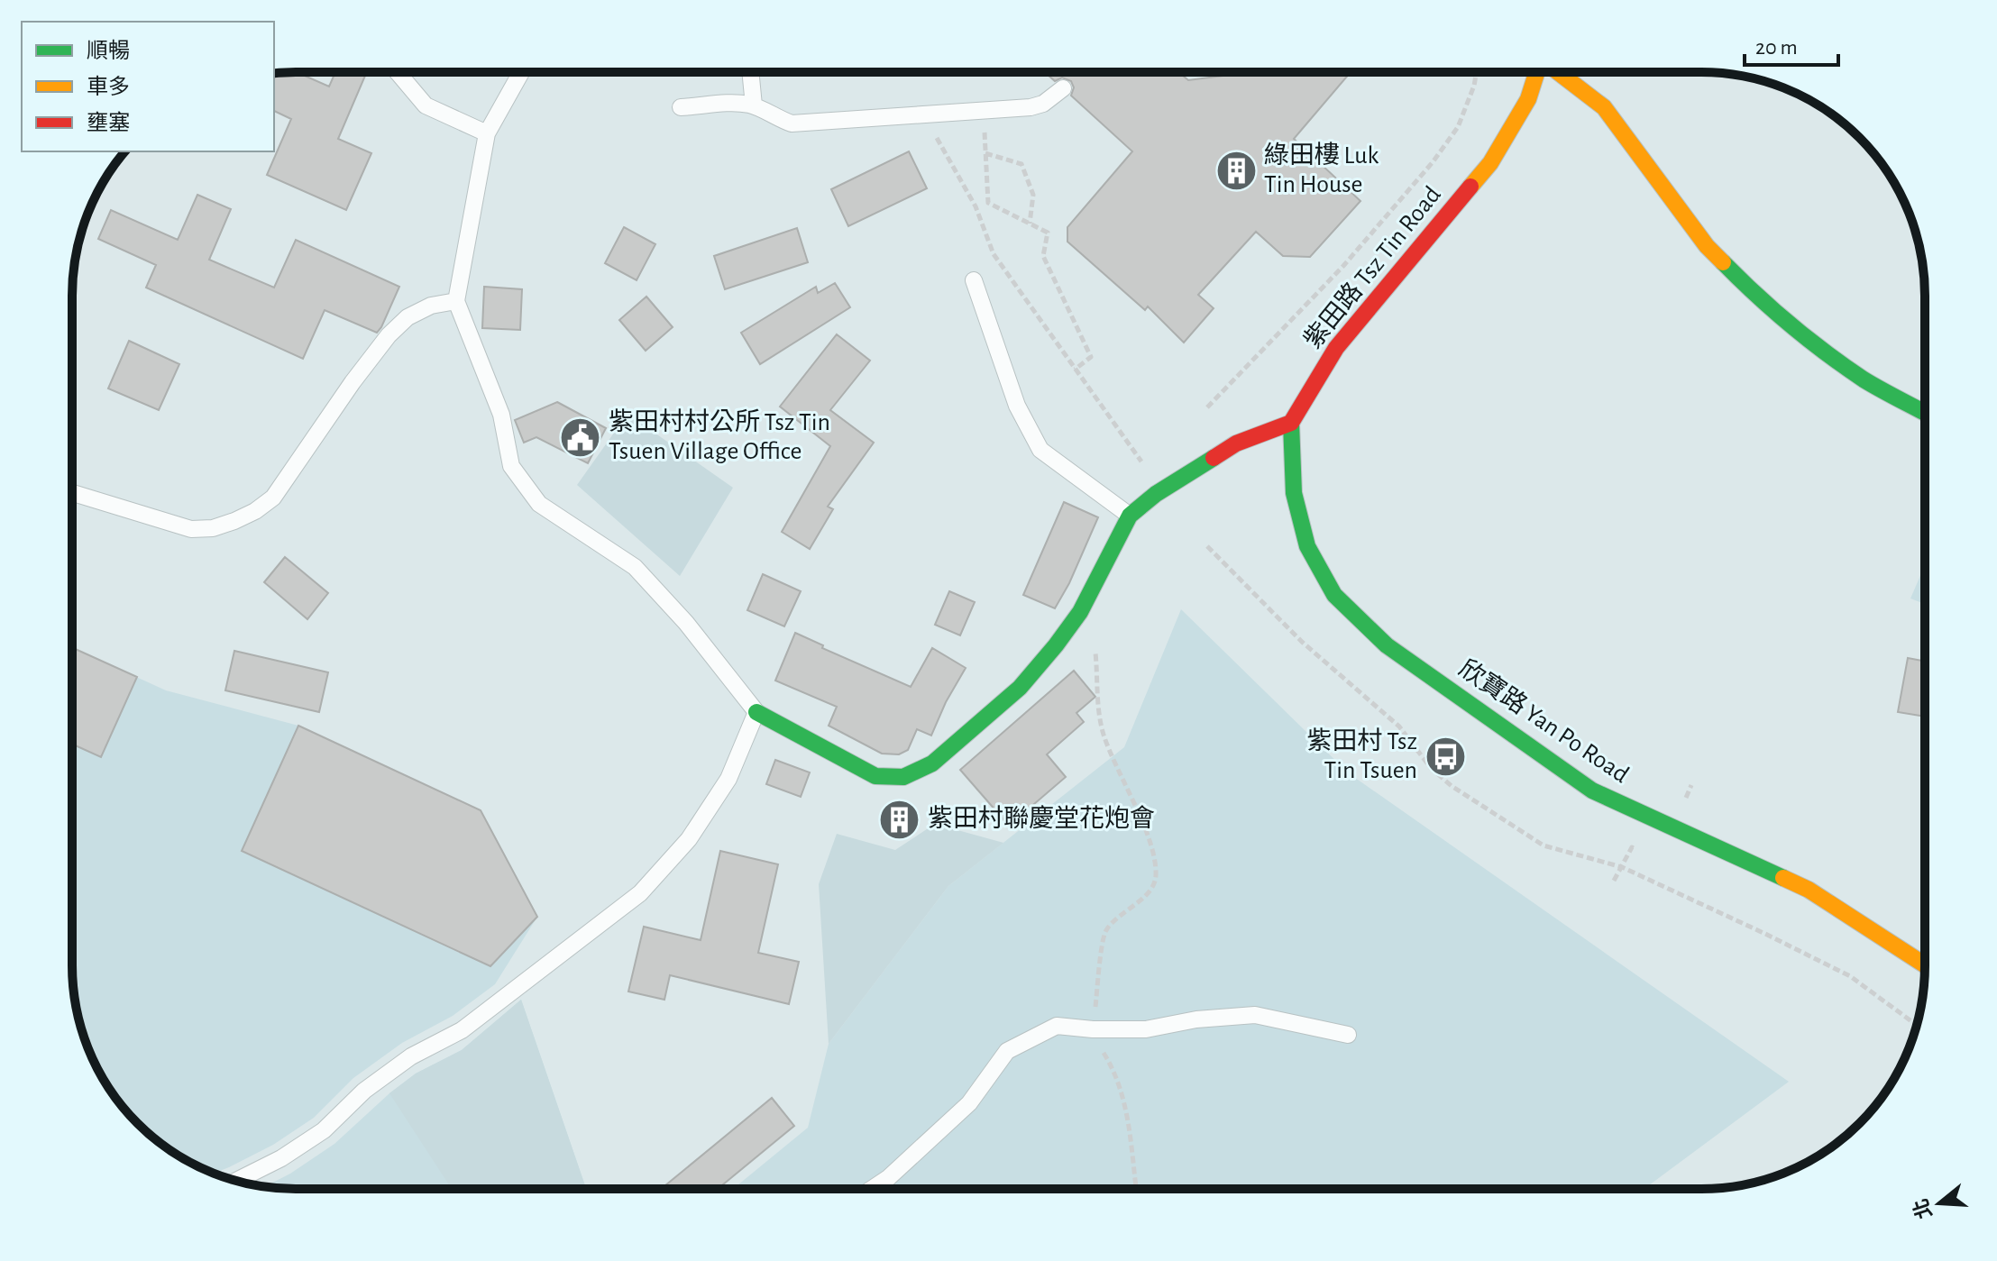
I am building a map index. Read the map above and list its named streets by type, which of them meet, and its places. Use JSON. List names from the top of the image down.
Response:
{
  "streets": {
    "street": ["紫田路 Tsz Tin Road", "欣寶路 Yan Po Road"]
  },
  "crossings": [
    ["紫田路 Tsz Tin Road", "欣寶路 Yan Po Road"]
  ],
  "places": {
    "building": ["綠田樓 Luk Tin House", "紫田村聯慶堂花炮會"],
    "public building": ["紫田村村公所 Tsz Tin Tsuen Village Office"],
    "bus stop": ["紫田村 Tsz Tin Tsuen"]
  },
  "legend": ["順暢", "車多", "壅塞"],
  "scale_bar": "20 m",
  "north": "left"
}
